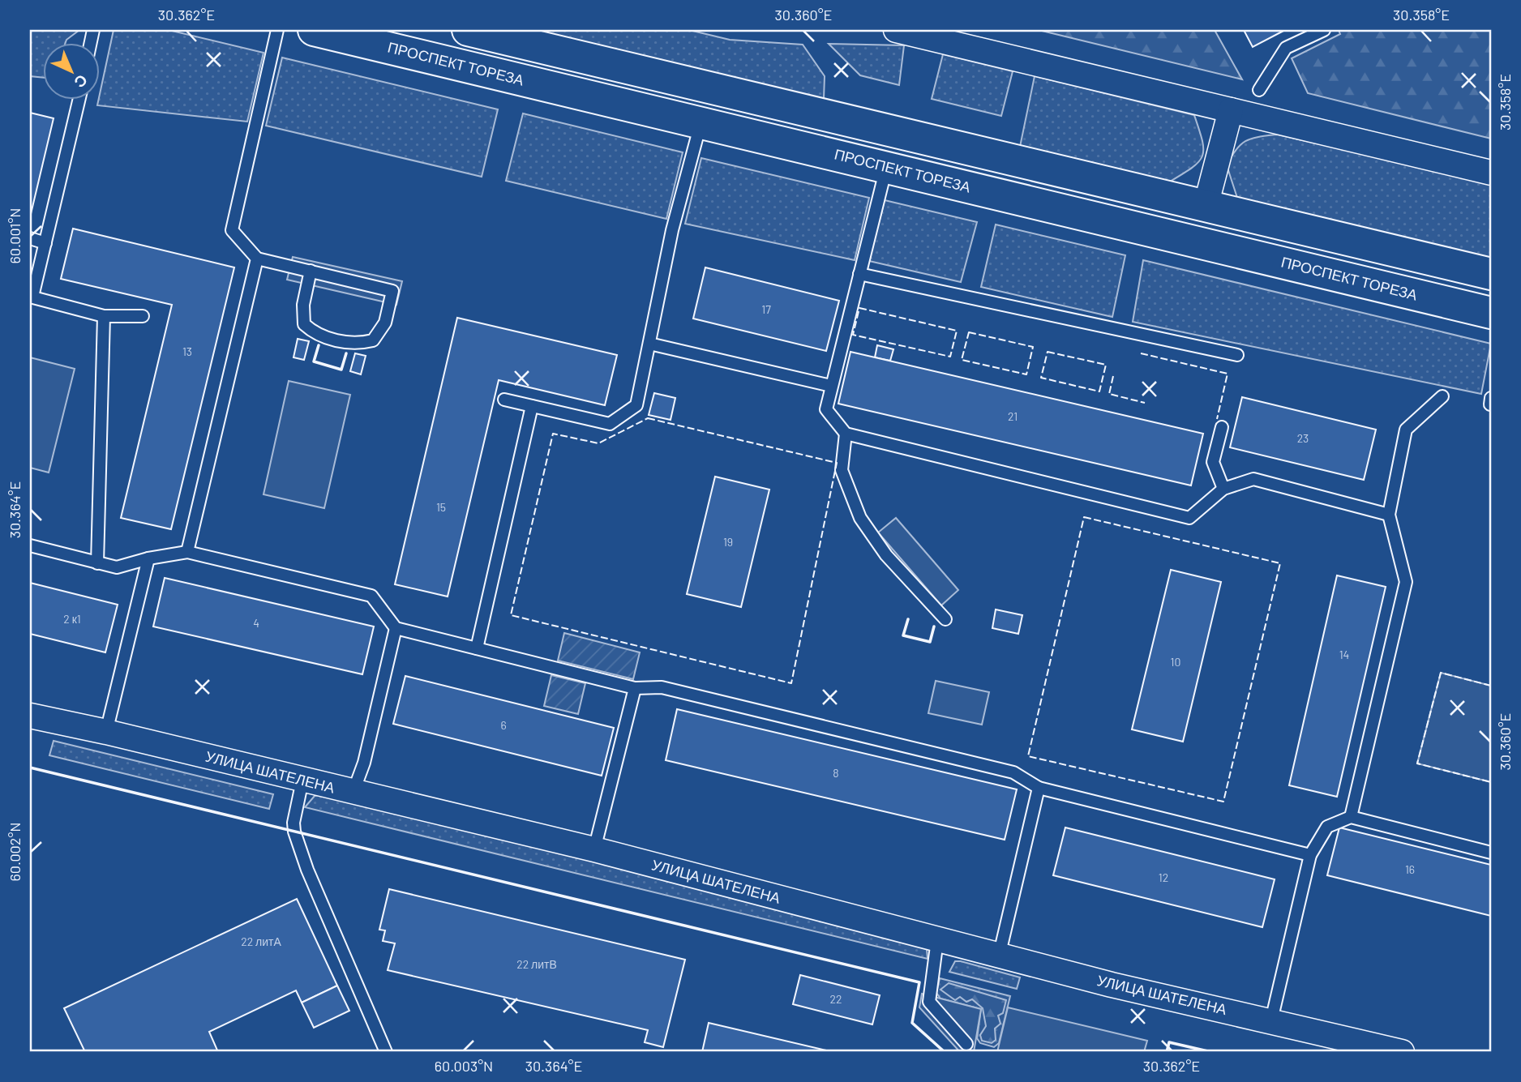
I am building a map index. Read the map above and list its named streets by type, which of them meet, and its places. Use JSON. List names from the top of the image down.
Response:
{
  "streets": {
    "main road": ["ПРОСПЕКТ ТОРЕЗА"],
    "street": ["УЛИЦА ШАТЕЛЕНА"]
  },
  "house_numbers": [
    "17",
    "13",
    "21",
    "23",
    "15",
    "19",
    "2 к1",
    "4",
    "14",
    "10",
    "6",
    "8",
    "16",
    "12",
    "22 литА",
    "22 литВ",
    "22"
  ],
  "north": "bottom right",
  "coordinates": [
    "30.362°E",
    "30.360°E",
    "30.358°E",
    "60.001°N",
    "30.364°E",
    "60.002°N",
    "60.003°N"
  ]
}
